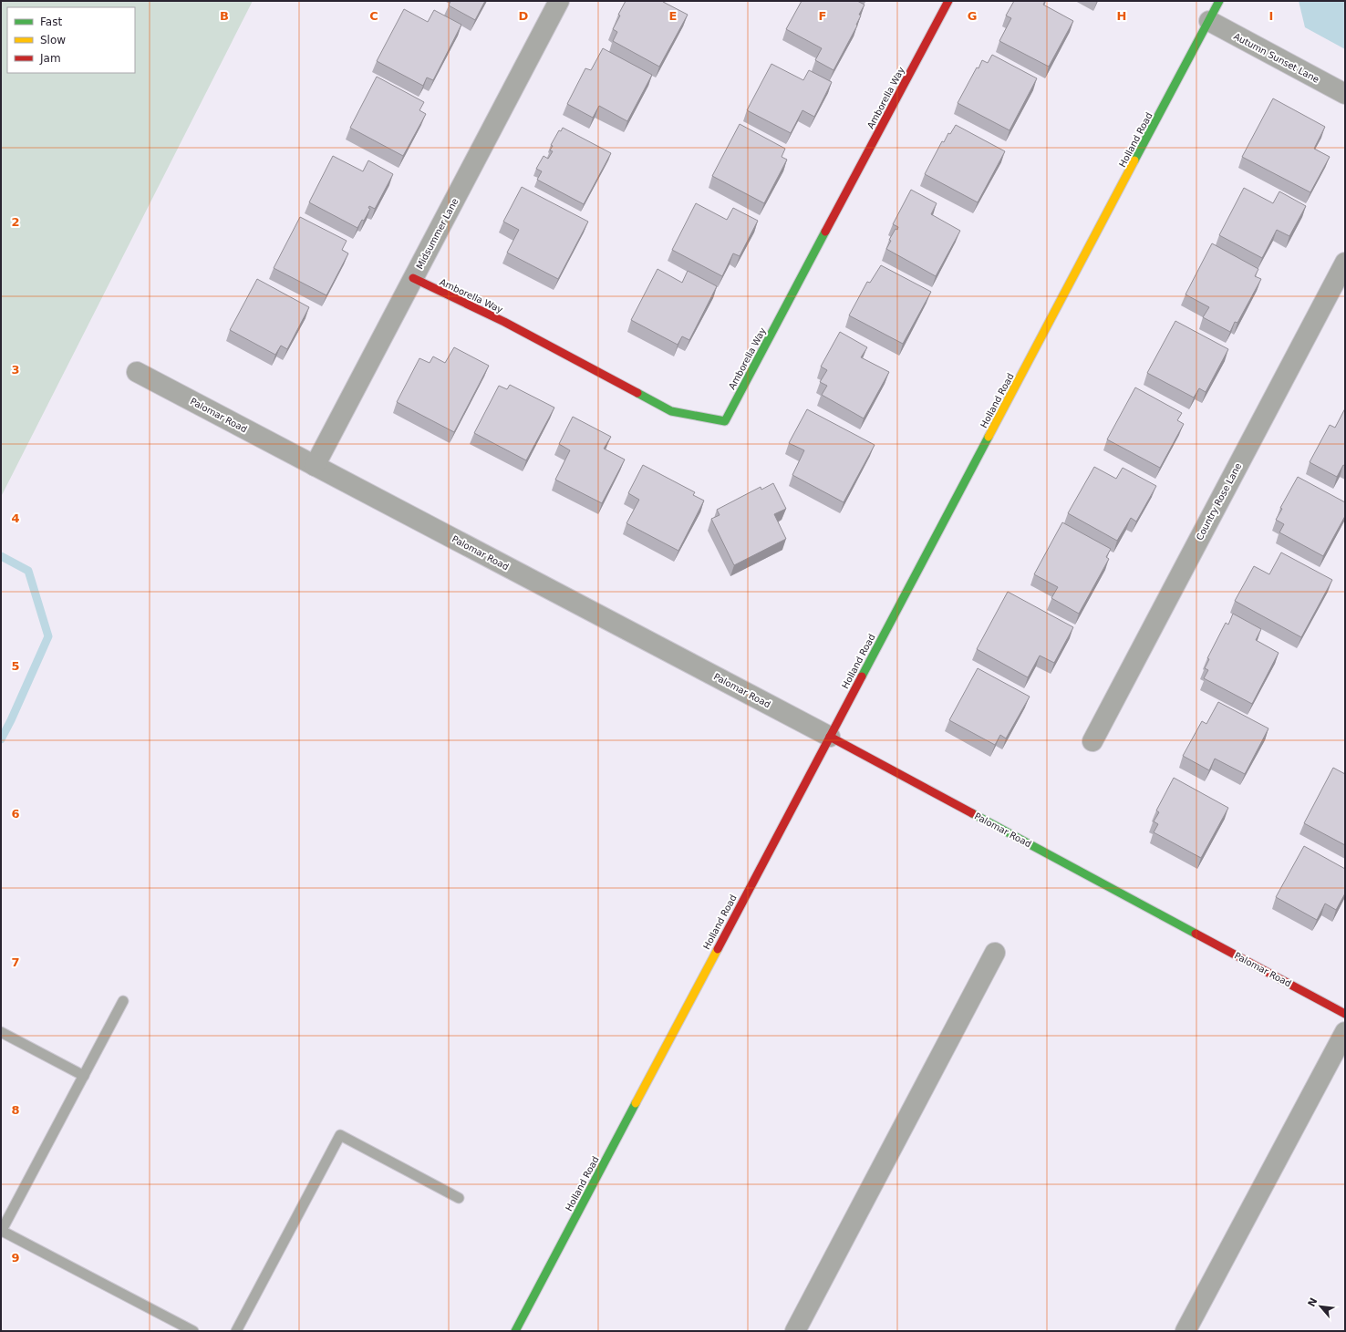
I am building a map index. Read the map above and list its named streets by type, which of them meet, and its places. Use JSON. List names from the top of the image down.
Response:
{
  "streets": {
    "main road": ["Amborella Way", "Holland Road", "Palomar Road"],
    "street": ["Autumn Sunset Lane", "Midsummer Lane", "Country Rose Lane"]
  },
  "crossings": [
    ["Autumn Sunset Lane", "Holland Road"],
    ["Amborella Way", "Midsummer Lane"],
    ["Holland Road", "Palomar Road"],
    ["Midsummer Lane", "Palomar Road"]
  ],
  "legend": ["Fast", "Slow", "Jam"],
  "north": "top left",
  "grid": {
    "columns": [
      "B",
      "C",
      "D",
      "E",
      "F",
      "G",
      "H",
      "I"
    ],
    "rows": [
      "2",
      "3",
      "4",
      "5",
      "6",
      "7",
      "8",
      "9"
    ]
  }
}
